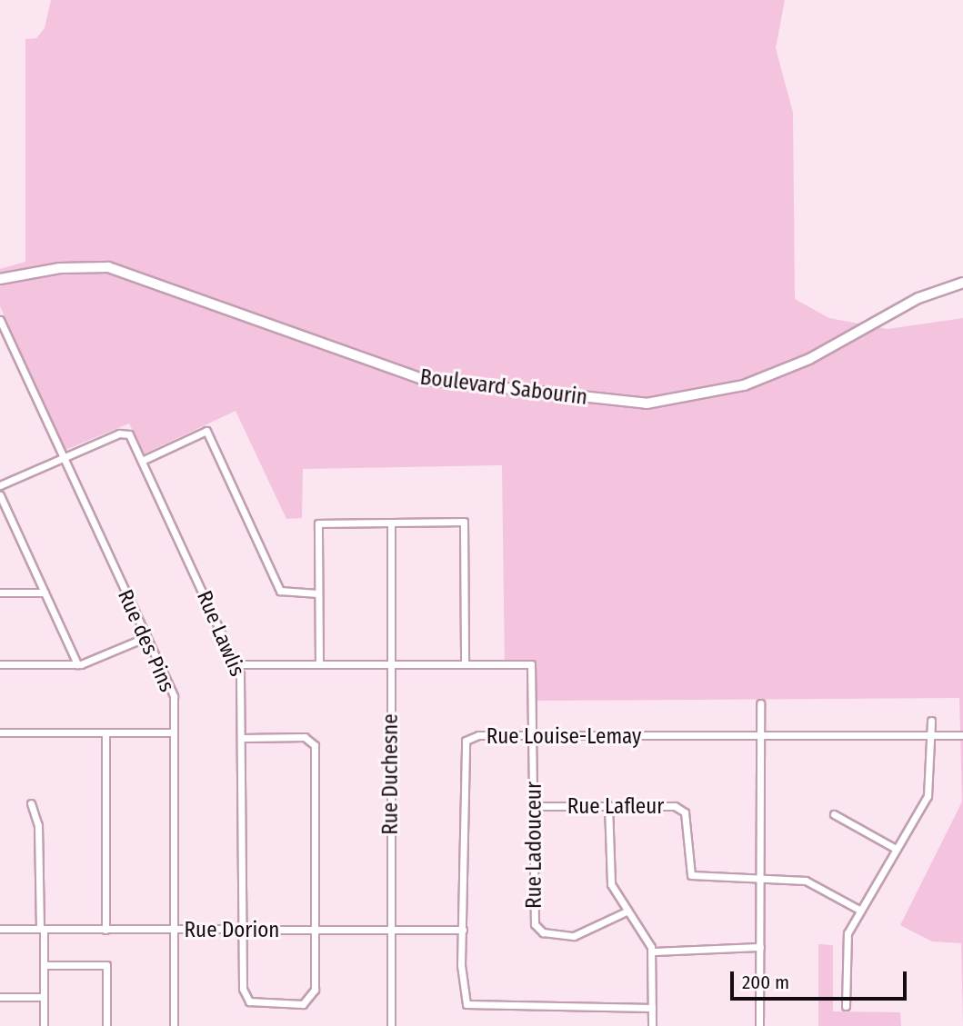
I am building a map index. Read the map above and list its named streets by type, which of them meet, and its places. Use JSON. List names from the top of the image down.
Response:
{
  "streets": {
    "street": [
      "Boulevard Sabourin",
      "Rue Lawlis",
      "Rue des Pins",
      "Rue Louise-Lemay",
      "Rue Duchesne",
      "Rue Lafleur",
      "Rue Ladouceur",
      "Rue Dorion"
    ]
  },
  "crossings": [
    ["Rue Lawlis", "Rue des Pins"],
    ["Rue Lawlis", "Rue Dorion"],
    ["Rue des Pins", "Rue Dorion"],
    ["Rue Louise-Lemay", "Rue Ladouceur"],
    ["Rue Louise-Lemay", "Rue Dorion"],
    ["Rue Duchesne", "Rue Dorion"],
    ["Rue Lafleur", "Rue Ladouceur"]
  ],
  "scale_bar": "200 m"
}
